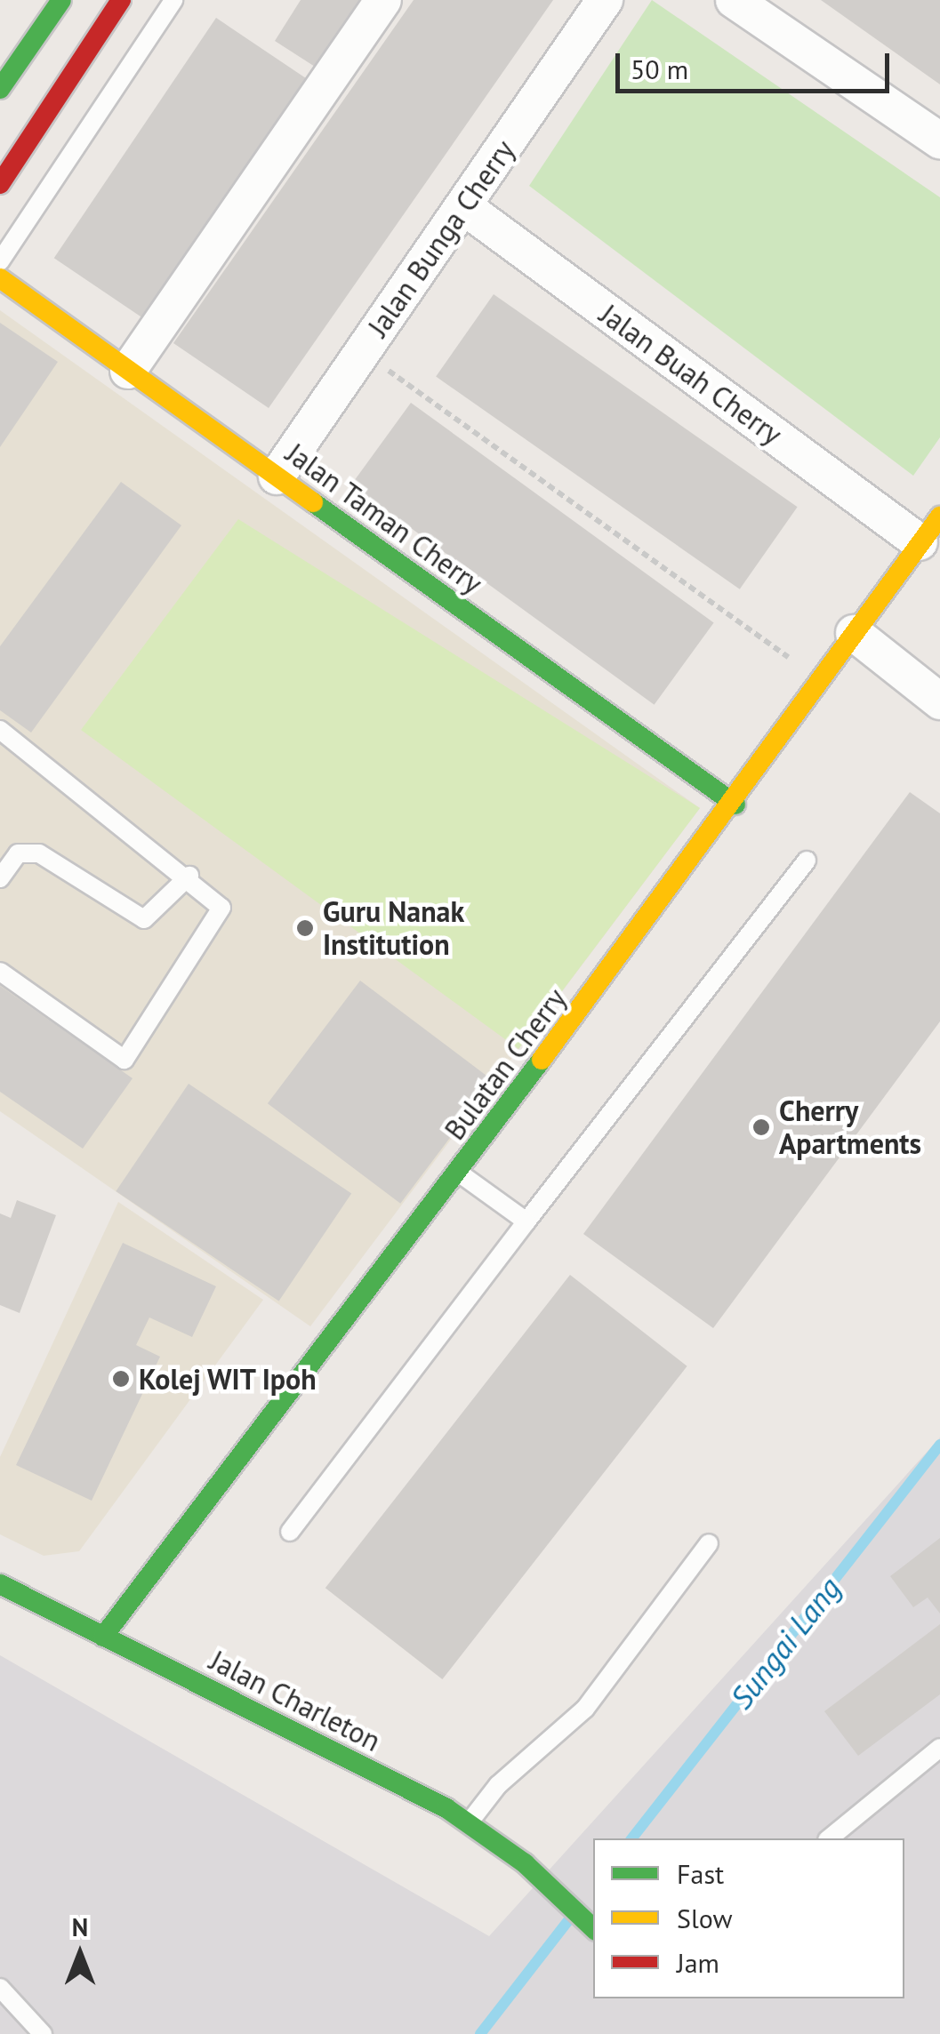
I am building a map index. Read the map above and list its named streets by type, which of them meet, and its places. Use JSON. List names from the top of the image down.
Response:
{
  "streets": {
    "street": [
      "Jalan Bunga Cherry",
      "Jalan Buah Cherry",
      "Jalan Taman Cherry",
      "Bulatan Cherry",
      "Jalan Charleton"
    ]
  },
  "crossings": [
    ["Jalan Bunga Cherry", "Jalan Buah Cherry"],
    ["Jalan Bunga Cherry", "Jalan Taman Cherry"],
    ["Jalan Buah Cherry", "Bulatan Cherry"],
    ["Jalan Taman Cherry", "Bulatan Cherry"],
    ["Bulatan Cherry", "Jalan Charleton"]
  ],
  "water": ["Sungai Lang"],
  "places": ["Guru Nanak Institution", "Cherry Apartments", "Kolej WIT Ipoh"],
  "legend": ["Fast", "Slow", "Jam"],
  "scale_bar": "50 m",
  "north": "top"
}
